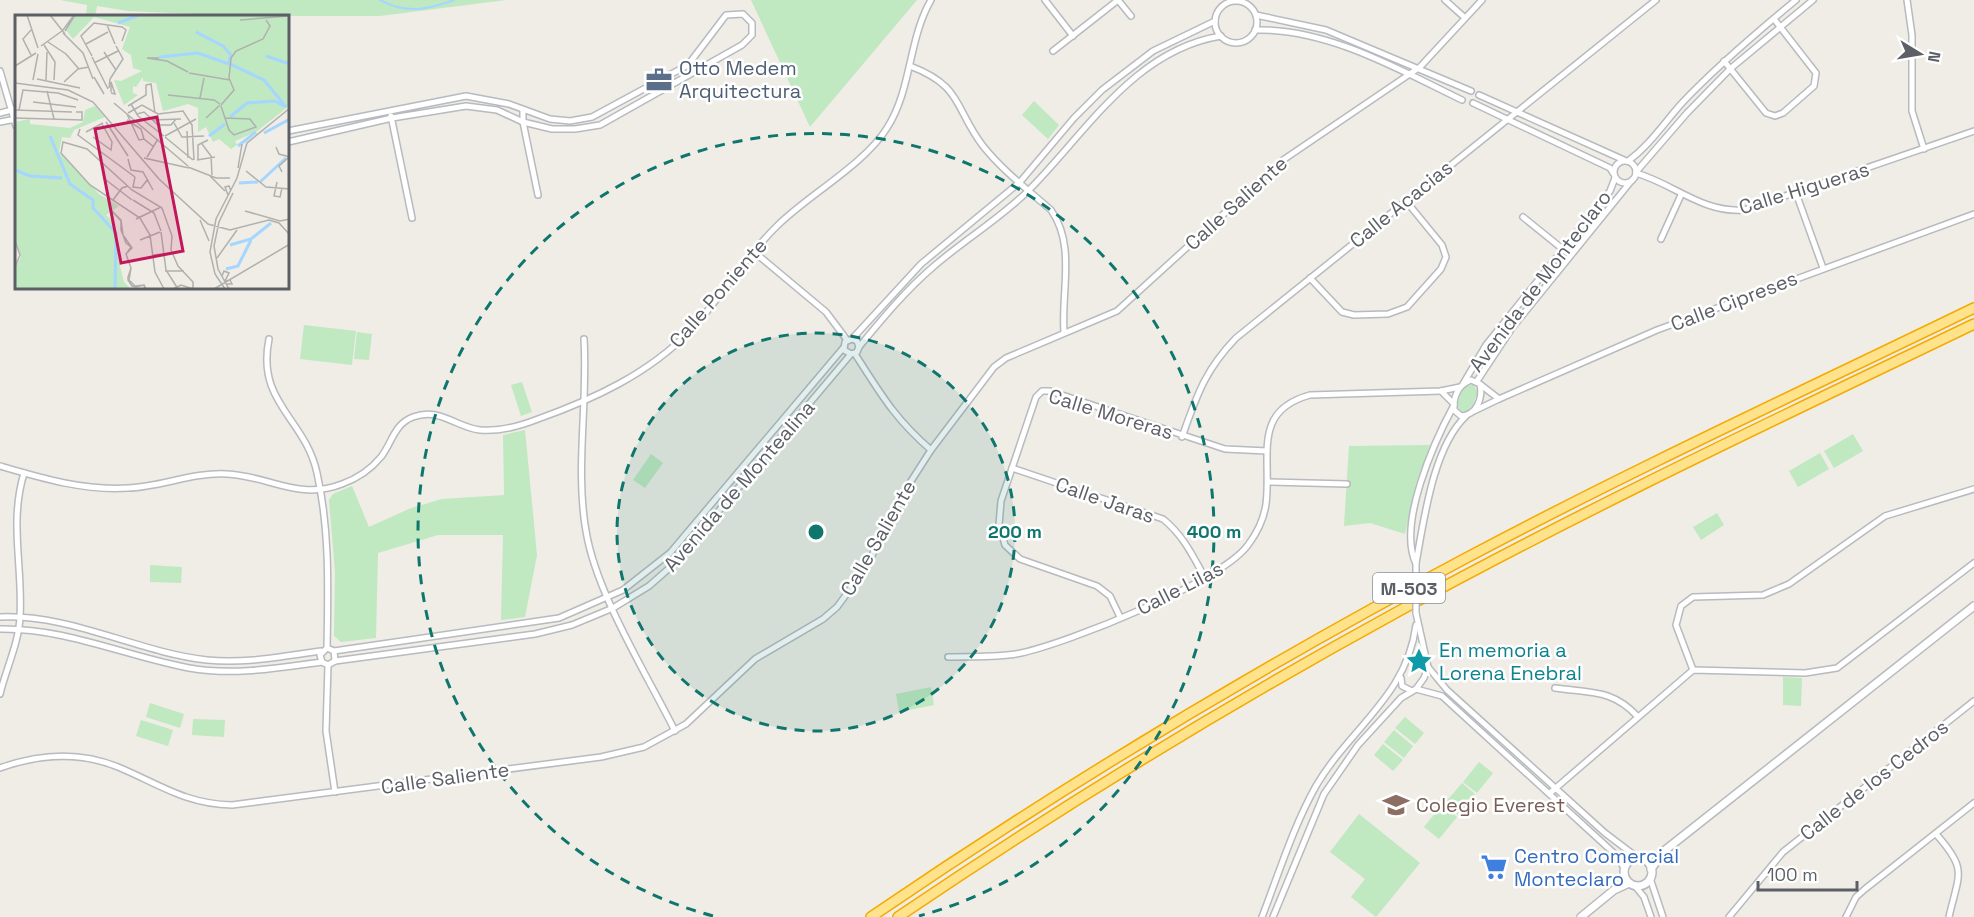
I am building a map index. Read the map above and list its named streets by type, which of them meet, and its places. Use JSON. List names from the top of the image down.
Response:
{
  "streets": {
    "highway": ["M-503"],
    "street": [
      "Calle Higueras",
      "Calle Saliente",
      "Calle Acacias",
      "Avenida de Monteclaro",
      "Calle Poniente",
      "Calle Cipreses",
      "Calle Moreras",
      "Avenida de Montealina",
      "Calle Jaras",
      "Calle Lilas",
      "Calle de los Cedros"
    ]
  },
  "crossings": [
    ["Calle Higueras", "Avenida de Monteclaro"],
    ["Calle Acacias", "Calle Moreras"],
    ["Avenida de Monteclaro", "Calle Cipreses"],
    ["Avenida de Monteclaro", "Calle Lilas"],
    ["Calle Moreras", "Calle Jaras"],
    ["Calle Moreras", "Calle Lilas"],
    ["Calle Jaras", "Calle Lilas"]
  ],
  "places": {
    "office": ["Otto Medem Arquitectura"],
    "place": ["En memoria a Lorena Enebral"],
    "school or university": ["Colegio Everest"],
    "supermarket": ["Centro Comercial Monteclaro"]
  },
  "scale_bar": "100 m",
  "north": "right",
  "rings": ["200 m", "400 m"]
}
